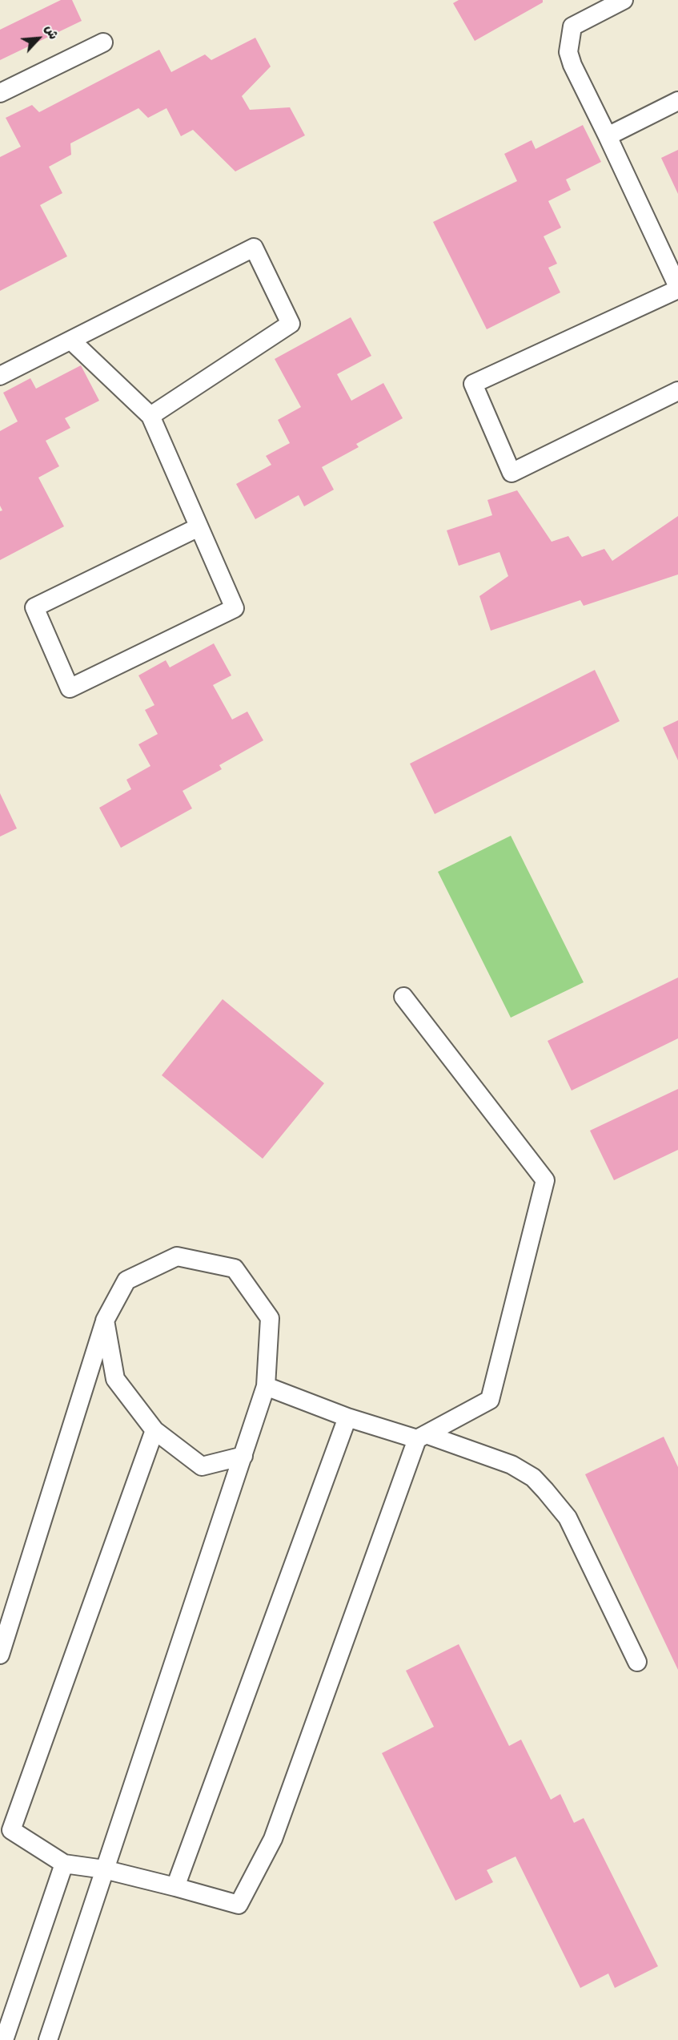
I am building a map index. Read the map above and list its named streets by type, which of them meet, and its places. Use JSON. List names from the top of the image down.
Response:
{
  "north": "top right"
}
